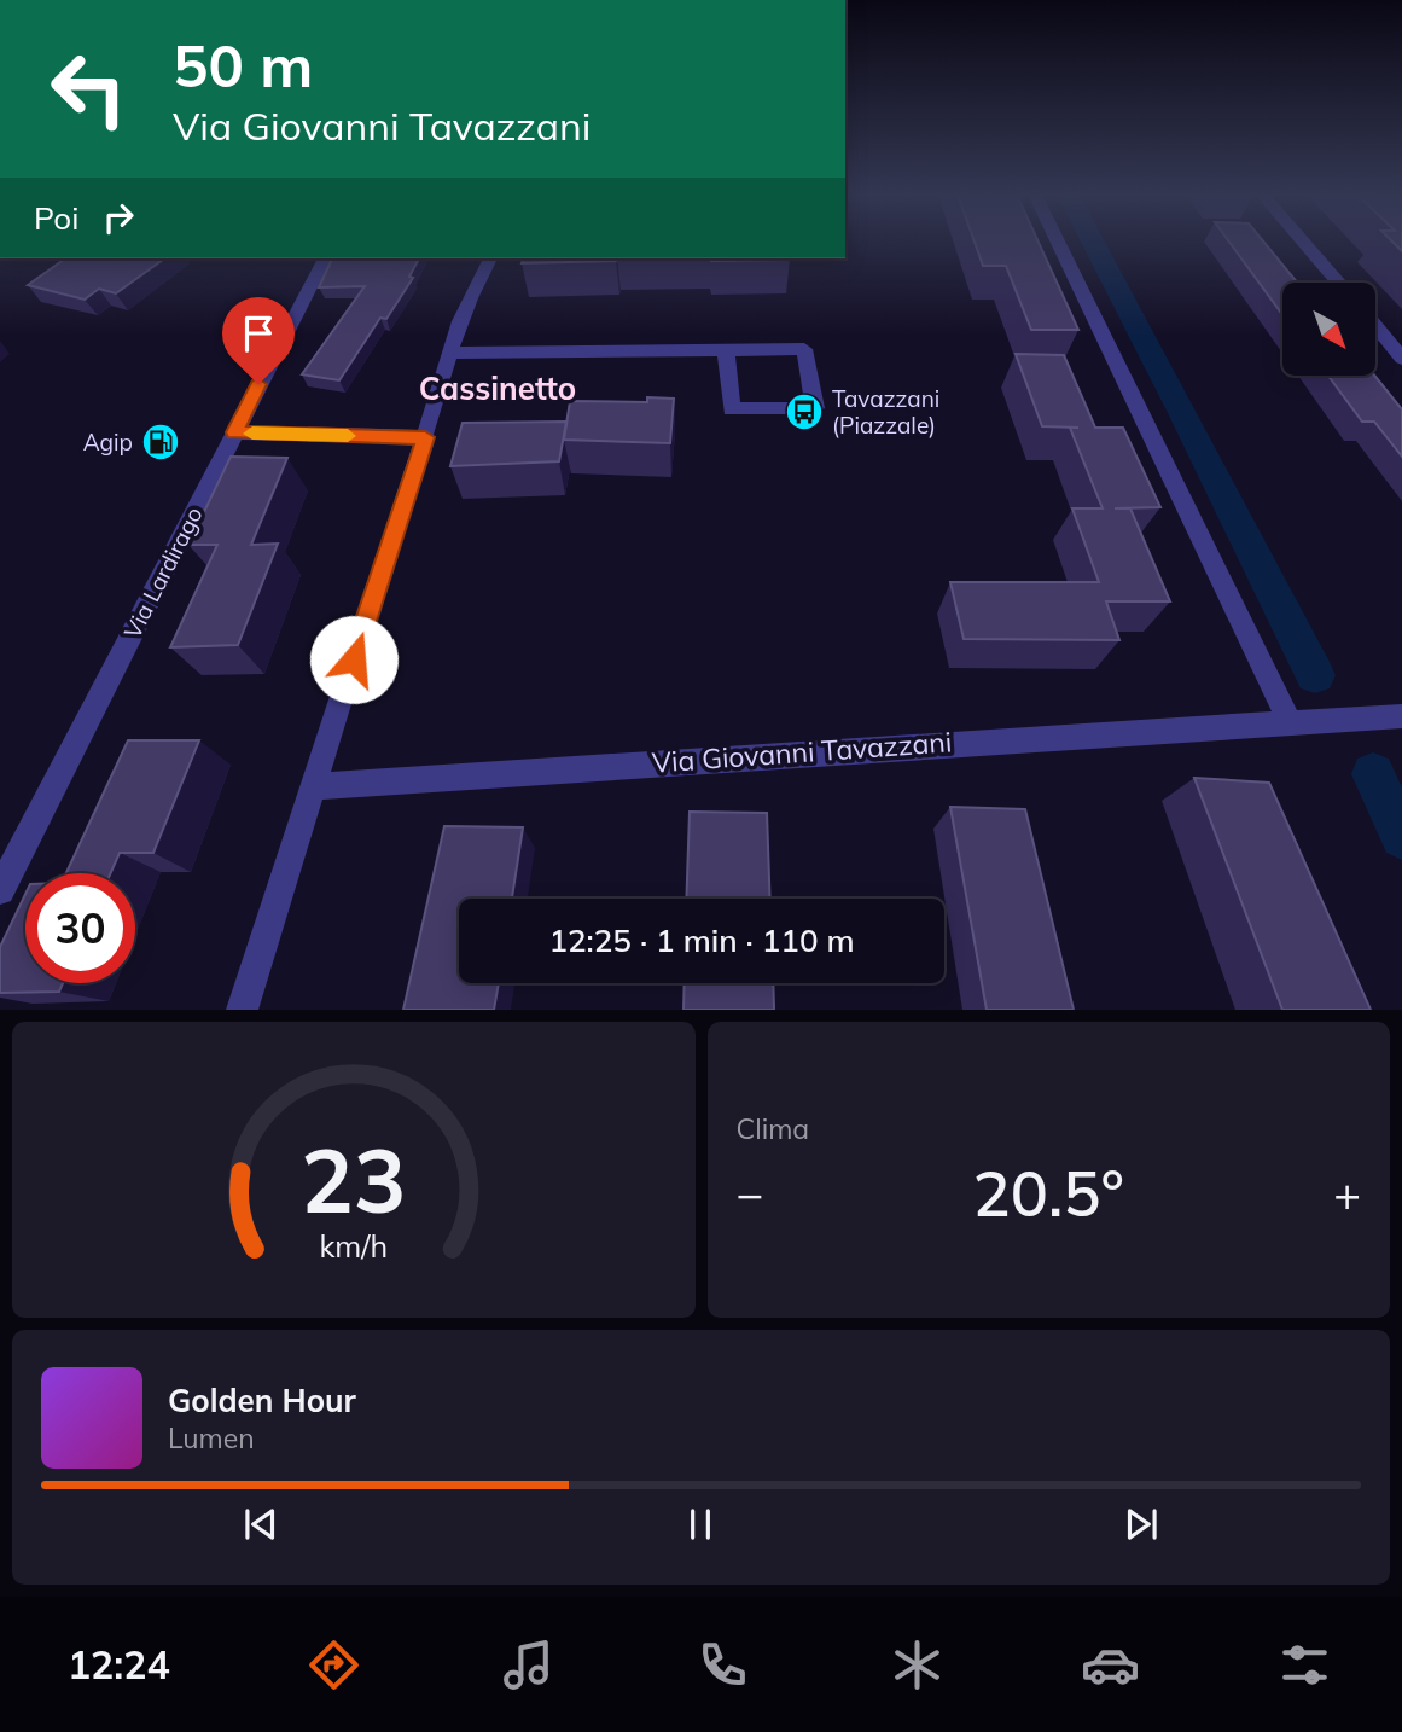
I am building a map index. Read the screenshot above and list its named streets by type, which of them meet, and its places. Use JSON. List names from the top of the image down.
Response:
{
  "streets": {
    "street": ["Via Lardirago", "Via Giovanni Tavazzani"]
  },
  "districts": ["Cassinetto"],
  "places": {
    "bus stop": ["Tavazzani (Piazzale)"],
    "fuel station": ["Agip"]
  },
  "north": "bottom right",
  "page": {
    "turn": ["50 m", "Via Giovanni Tavazzani"],
    "then": "Poi",
    "limit": "30",
    "trip": "12:25 · 1 min · 110 m",
    "tile": "Clima",
    "heat": ["−", "20.5°", "+"],
    "song": ["Golden Hour", "Lumen"],
    "tabs": "12:24",
    "gauge": ["23", "km/h"]
  }
}
